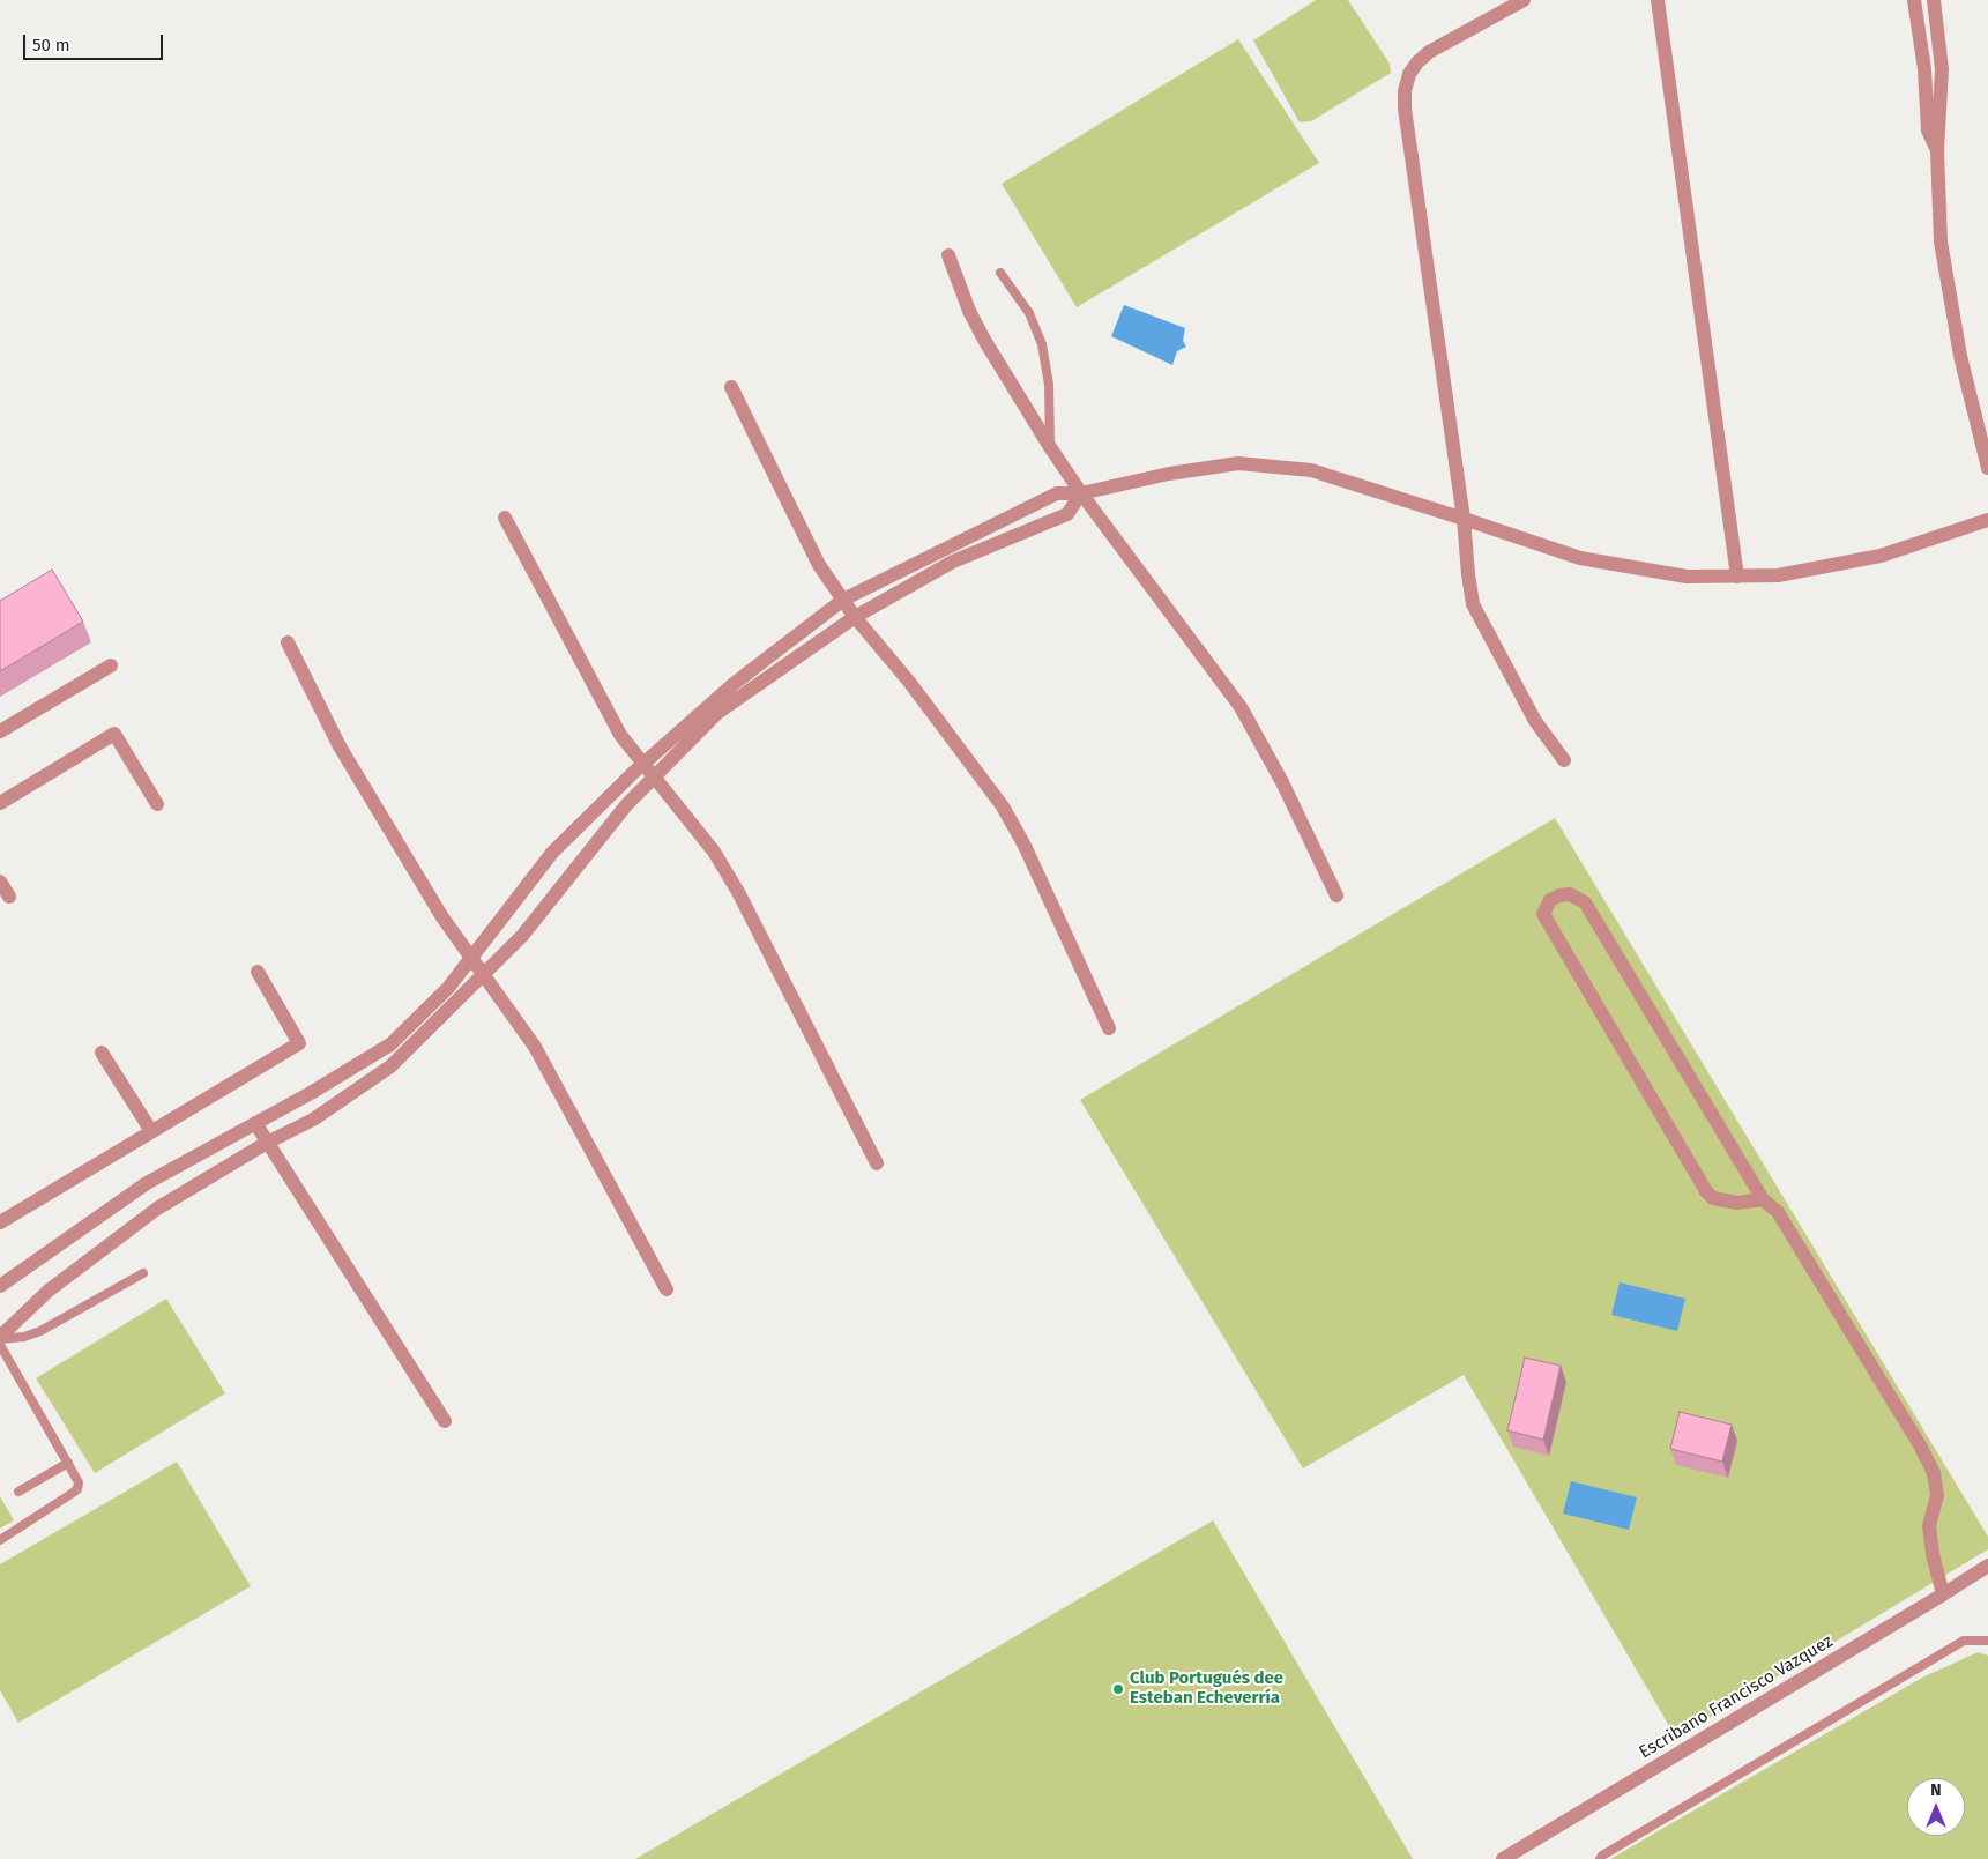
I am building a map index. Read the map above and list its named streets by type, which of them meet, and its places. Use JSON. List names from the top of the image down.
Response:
{
  "streets": {
    "street": ["Escribano Francisco Vazquez"]
  },
  "places": ["Club Portugués dee Esteban Echeverría"],
  "scale_bar": "50 m",
  "north": "top"
}
